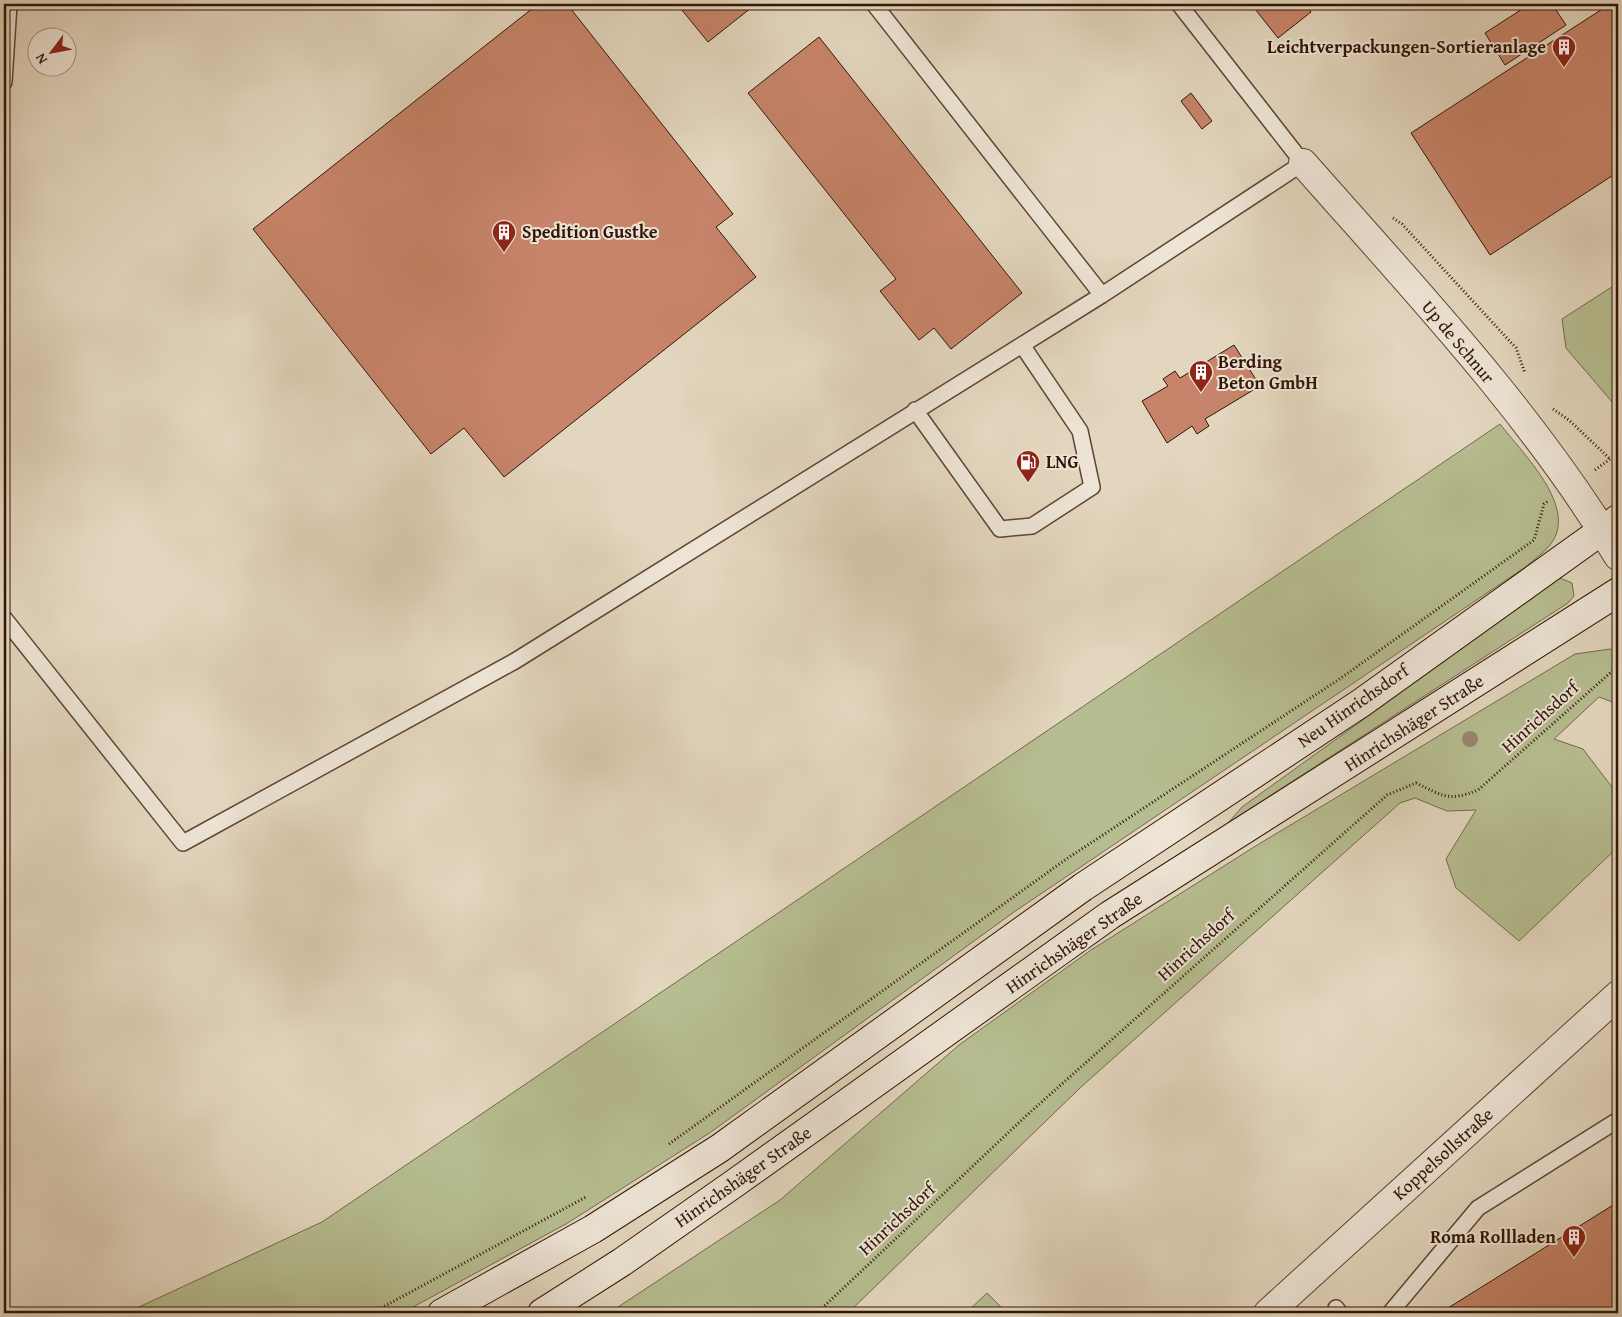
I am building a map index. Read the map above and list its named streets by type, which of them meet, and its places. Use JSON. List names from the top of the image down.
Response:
{
  "streets": {
    "main road": [
      "Up de Schnur",
      "Neu Hinrichsdorf",
      "Hinrichshäger Straße",
      "Koppelsollstraße"
    ],
    "path": ["Hinrichsdorf"]
  },
  "crossings": [
    ["Up de Schnur", "Neu Hinrichsdorf"],
    ["Neu Hinrichsdorf", "Hinrichshäger Straße"]
  ],
  "places": {
    "building": [
      "Leichtverpackungen-Sortieranlage",
      "Spedition Gustke",
      "Berding Beton GmbH",
      "Roma Rollladen"
    ],
    "fuel station": ["LNG"]
  },
  "north": "bottom left"
}
